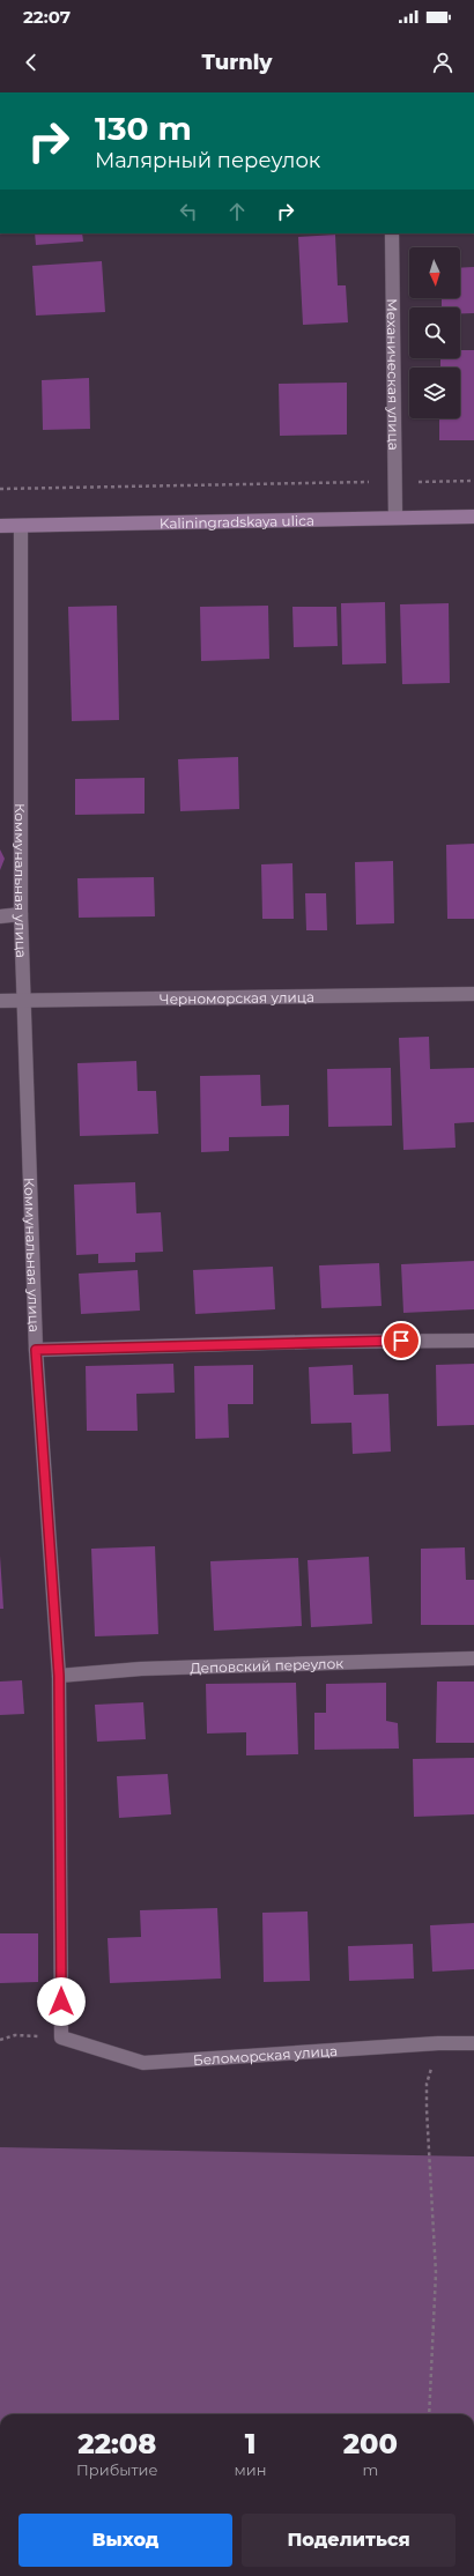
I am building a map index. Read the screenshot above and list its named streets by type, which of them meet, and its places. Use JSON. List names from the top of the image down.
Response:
{
  "streets": {
    "main road": ["Kaliningradskaya ulica"],
    "street": [
      "Механическая улица",
      "Коммунальная улица",
      "Черноморская улица",
      "Деповский переулок",
      "Беломорская улица"
    ]
  },
  "crossings": [
    ["Механическая улица", "Kaliningradskaya ulica"],
    ["Kaliningradskaya ulica", "Коммунальная улица"],
    ["Коммунальная улица", "Черноморская улица"],
    ["Коммунальная улица", "Деповский переулок"],
    ["Коммунальная улица", "Беломорская улица"]
  ],
  "north": "bottom",
  "page": {
    "status": "22:07",
    "header": "Turnly",
    "turn": ["130 m", "Малярный переулок"],
    "eta": [
      "22:08",
      "Прибытие",
      "1",
      "мин",
      "200",
      "m"
    ],
    "buttons": ["Выход", "Поделиться"]
  }
}
